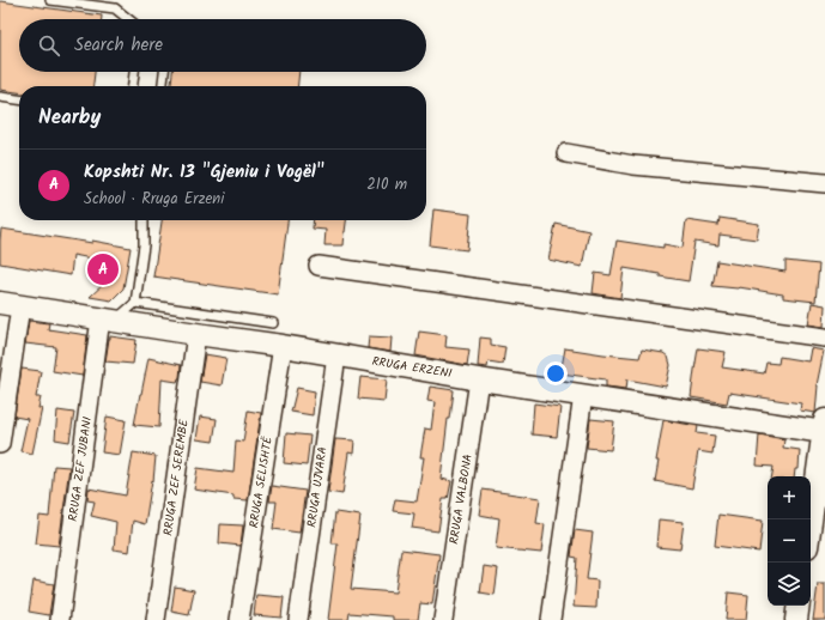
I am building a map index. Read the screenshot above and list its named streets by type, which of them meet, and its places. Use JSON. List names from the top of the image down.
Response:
{
  "streets": {
    "street": [
      "RRUGA ERZENI",
      "RRUGA ZEF JUBANI",
      "RRUGA ZEF SEREMBE",
      "RRUGA SELISHTË",
      "RRUGA UJVARA",
      "RRUGA VALBONA"
    ]
  },
  "crossings": [
    ["RRUGA ERZENI", "RRUGA ZEF JUBANI"],
    ["RRUGA ERZENI", "RRUGA ZEF SEREMBE"],
    ["RRUGA ERZENI", "RRUGA SELISHTË"],
    ["RRUGA ERZENI", "RRUGA UJVARA"],
    ["RRUGA ERZENI", "RRUGA VALBONA"]
  ],
  "page": {
    "search": "Search here",
    "heading": "Nearby",
    "list": [
      {
        "mark": "A",
        "name": "Kopshti Nr. 13 \"Gjeniu i Vogël\"",
        "note": "School · Rruga Erzeni",
        "value": "210 m"
      }
    ],
    "pins": "A",
    "map_buttons": ["+", "−"]
  }
}
